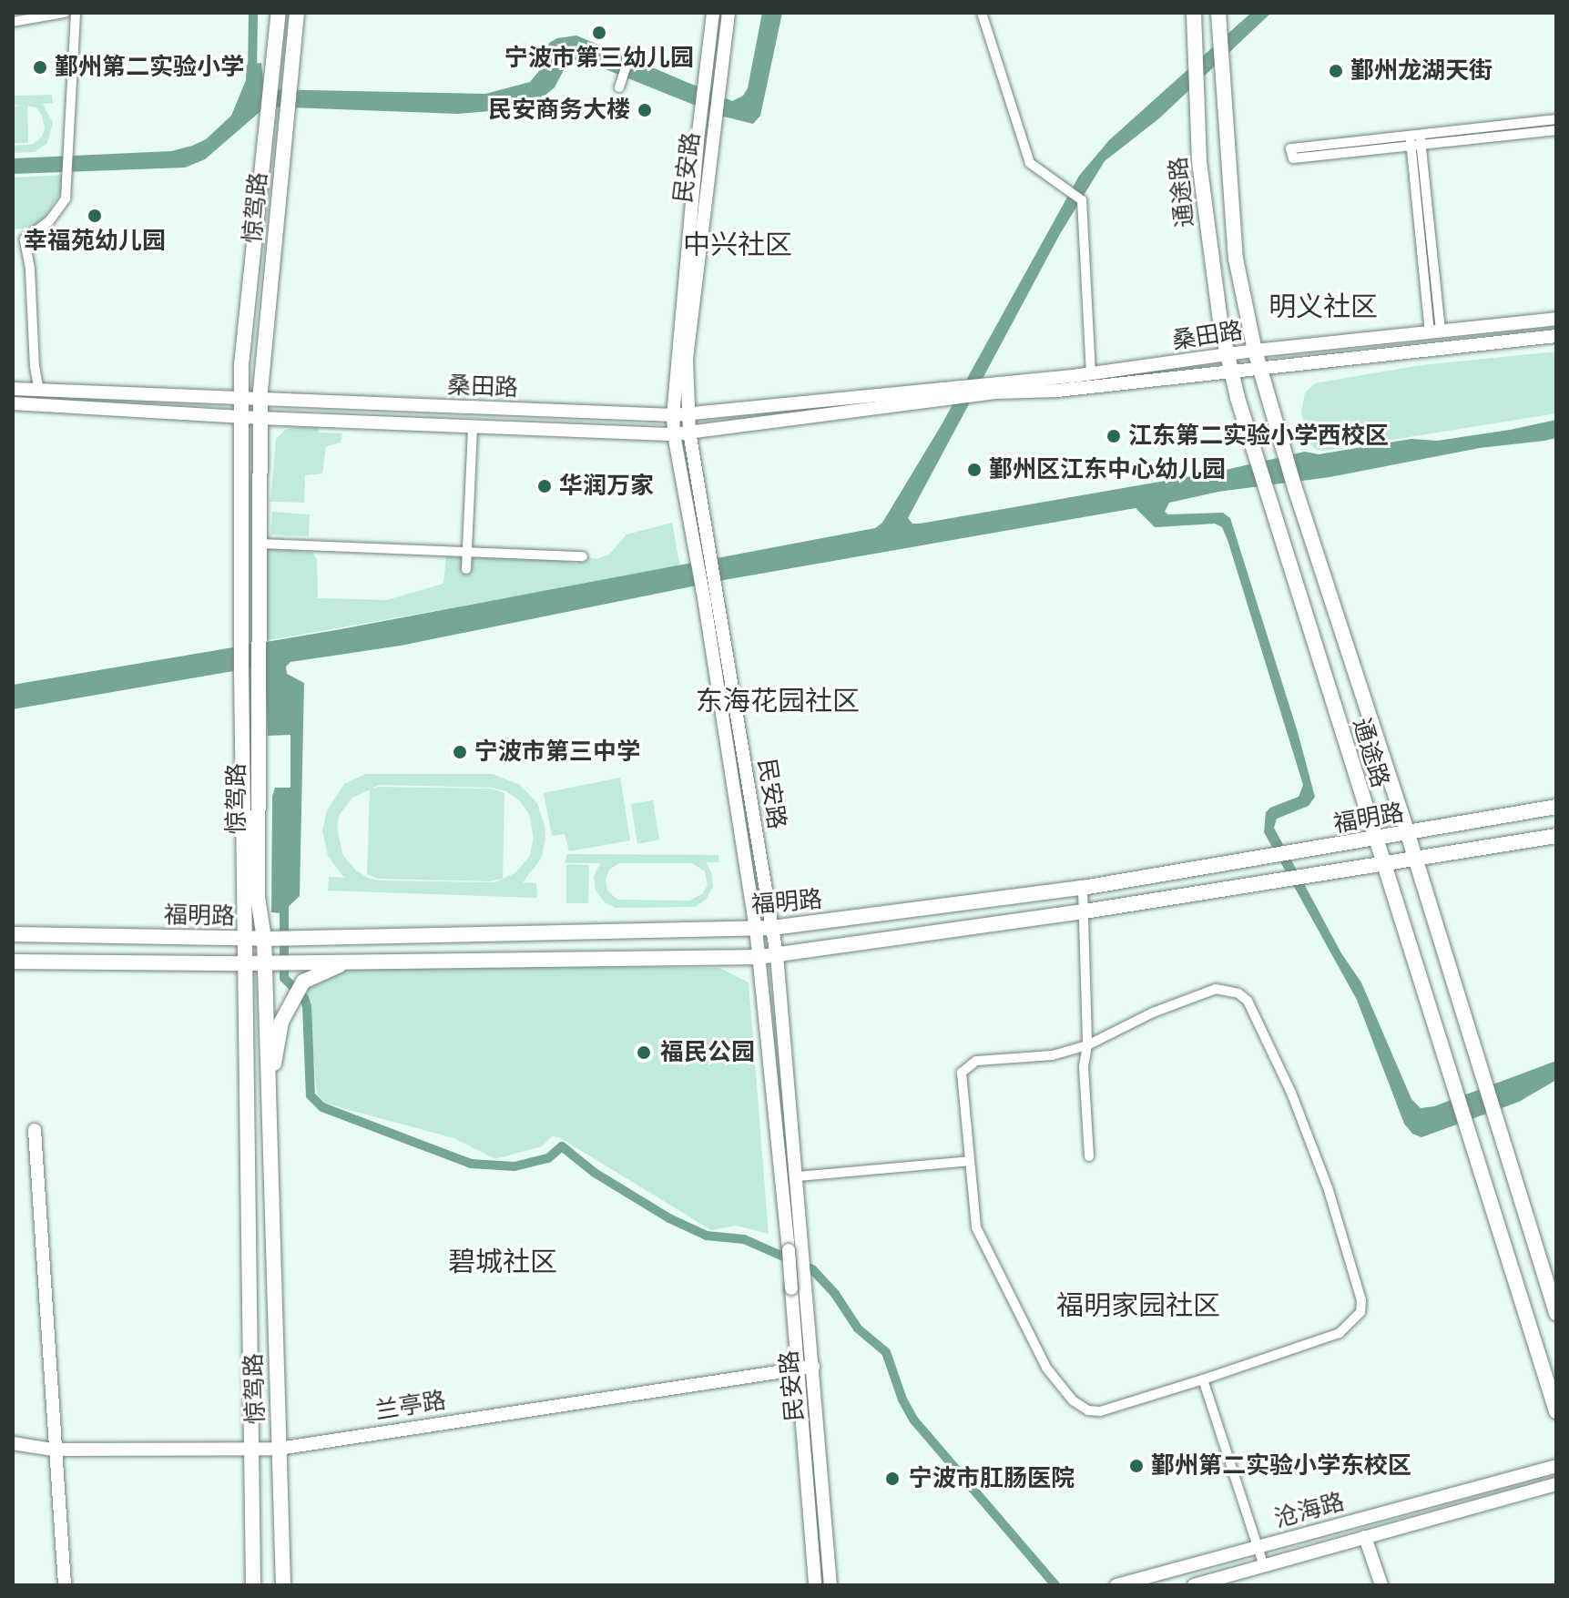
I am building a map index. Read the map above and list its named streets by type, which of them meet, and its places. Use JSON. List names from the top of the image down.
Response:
{
  "streets": {
    "main road": [
      "民安路",
      "通途路",
      "惊驾路",
      "桑田路",
      "福明路",
      "兰亭路",
      "沧海路"
    ]
  },
  "crossings": [
    ["民安路", "桑田路"],
    ["民安路", "福明路"],
    ["民安路", "兰亭路"],
    ["通途路", "桑田路"],
    ["通途路", "福明路"],
    ["惊驾路", "桑田路"],
    ["惊驾路", "福明路"],
    ["惊驾路", "兰亭路"]
  ],
  "districts": [
    "中兴社区",
    "明义社区",
    "东海花园社区",
    "碧城社区",
    "福明家园社区"
  ],
  "places": [
    "宁波市第三幼儿园",
    "鄞州第二实验小学",
    "鄞州龙湖天街",
    "民安商务大楼",
    "幸福苑幼儿园",
    "江东第二实验小学西校区",
    "鄞州区江东中心幼儿园",
    "华润万家",
    "宁波市第三中学",
    "福民公园",
    "鄞州第二实验小学东校区",
    "宁波市肛肠医院"
  ]
}
